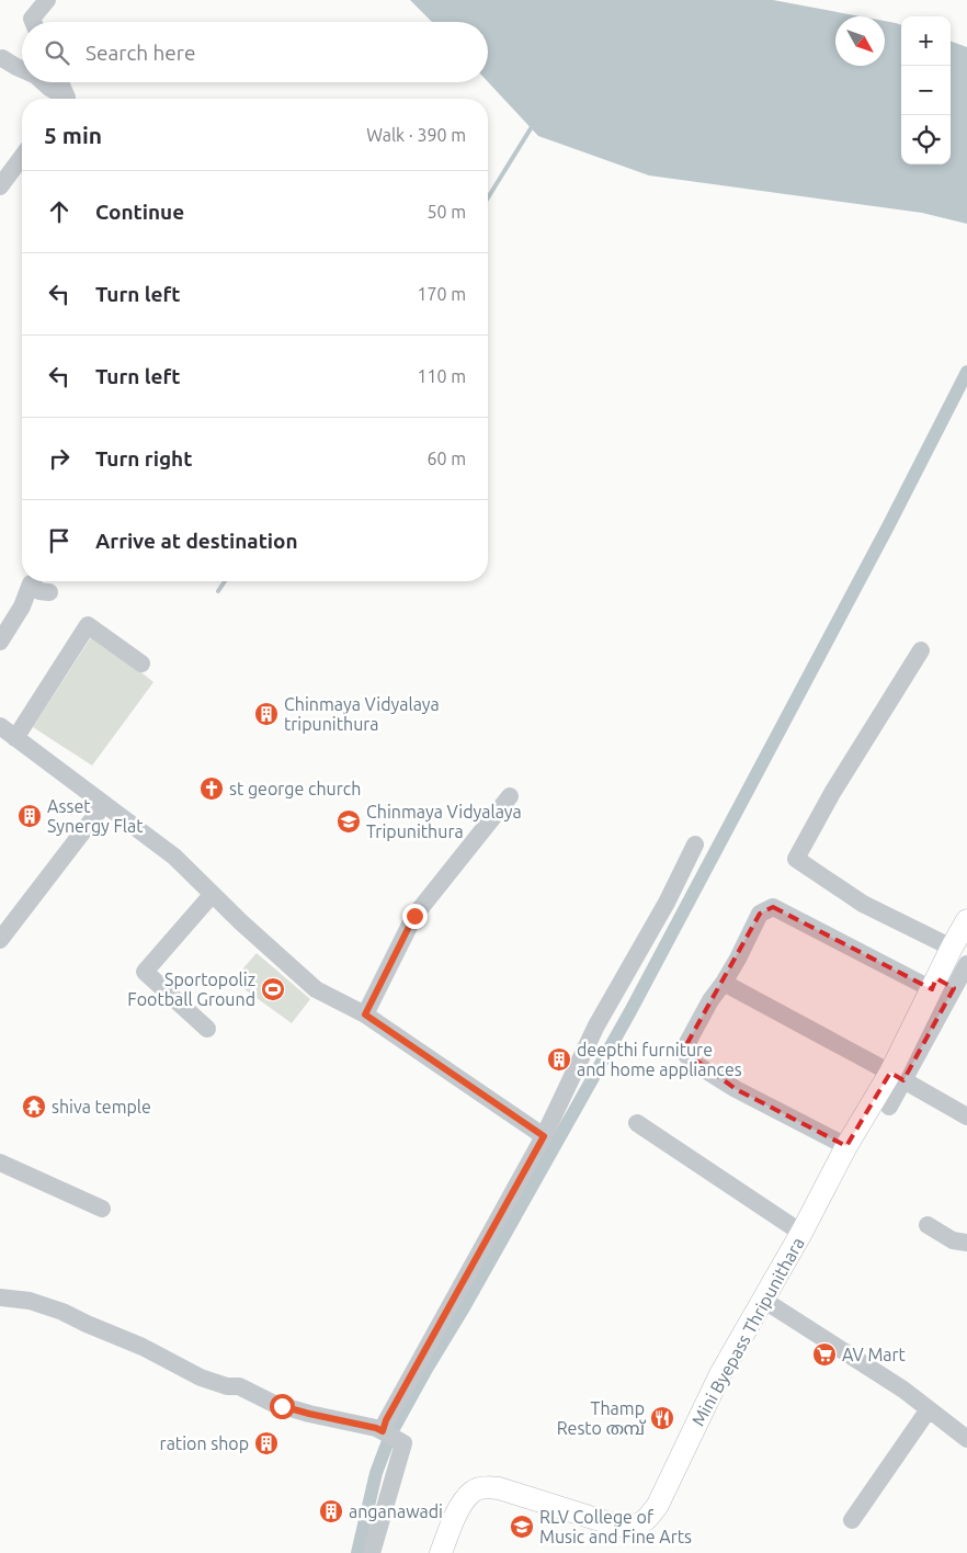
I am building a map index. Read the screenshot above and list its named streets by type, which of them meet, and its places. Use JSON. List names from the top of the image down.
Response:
{
  "streets": {
    "main road": ["Mini Byepass Thripunithara"]
  },
  "places": {
    "building": [
      "Chinmaya Vidyalaya tripunithura",
      "Asset Synergy Flat",
      "deepthi furniture and home appliances",
      "ration shop",
      "anganawadi"
    ],
    "church": ["st george church"],
    "school or university": ["Chinmaya Vidyalaya Tripunithura", "RLV College of Music and Fine Arts"],
    "sports": ["Sportopoliz Football Ground"],
    "temple": ["shiva temple"],
    "supermarket": ["AV Mart"],
    "restaurant": ["Thamp Resto തമ്പ്"]
  },
  "north": "bottom right",
  "page": {
    "map_buttons": ["+", "−"],
    "search": "Search here",
    "heading": ["5 min", "Walk · 390 m"],
    "list": [
      ["Continue", "50 m"],
      ["Turn left", "170 m"],
      ["Turn left", "110 m"],
      ["Turn right", "60 m"],
      "Arrive at destination"
    ]
  }
}
